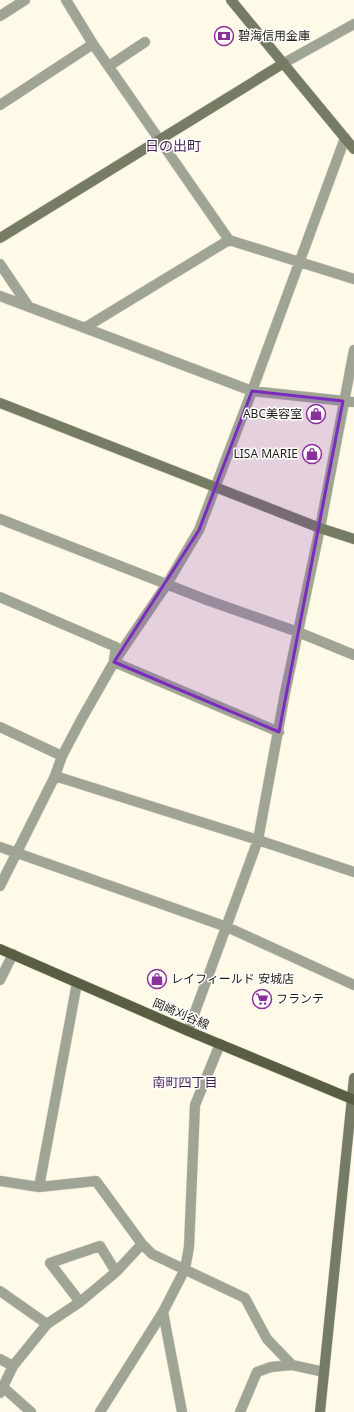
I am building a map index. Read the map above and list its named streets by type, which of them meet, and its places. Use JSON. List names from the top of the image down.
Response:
{
  "streets": {
    "main road": ["岡崎刈谷線"]
  },
  "districts": ["日の出町", "南町四丁目"],
  "places": {
    "bank": ["碧海信用金庫"],
    "shop": ["ABC美容室", "LISA MARIE", "レイフィールド 安城店"],
    "supermarket": ["フランテ"]
  }
}
